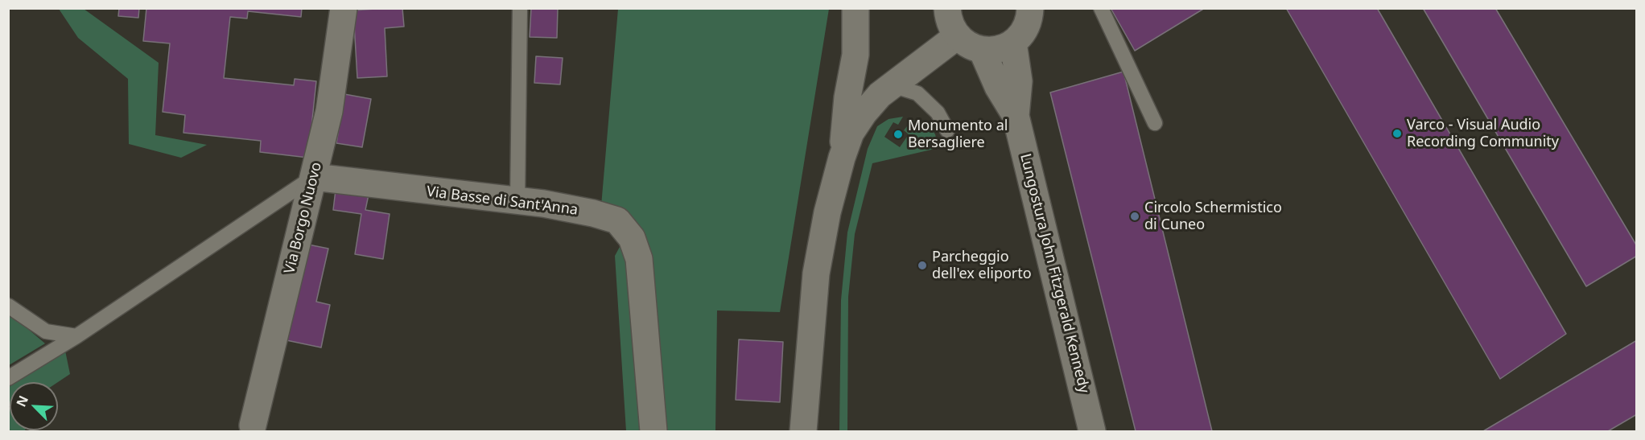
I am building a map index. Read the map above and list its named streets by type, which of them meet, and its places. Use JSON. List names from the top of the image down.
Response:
{
  "streets": {
    "street": ["Via Basse di Sant'Anna", "Via Borgo Nuovo", "Lungostura John Fitzgerald Kennedy"]
  },
  "crossings": [
    ["Via Basse di Sant'Anna", "Via Borgo Nuovo"]
  ],
  "places": [
    "Varco - Visual Audio Recording Community",
    "Monumento al Bersagliere",
    "Circolo Schermistico di Cuneo",
    "Parcheggio dell'ex eliporto"
  ],
  "north": "top left"
}
